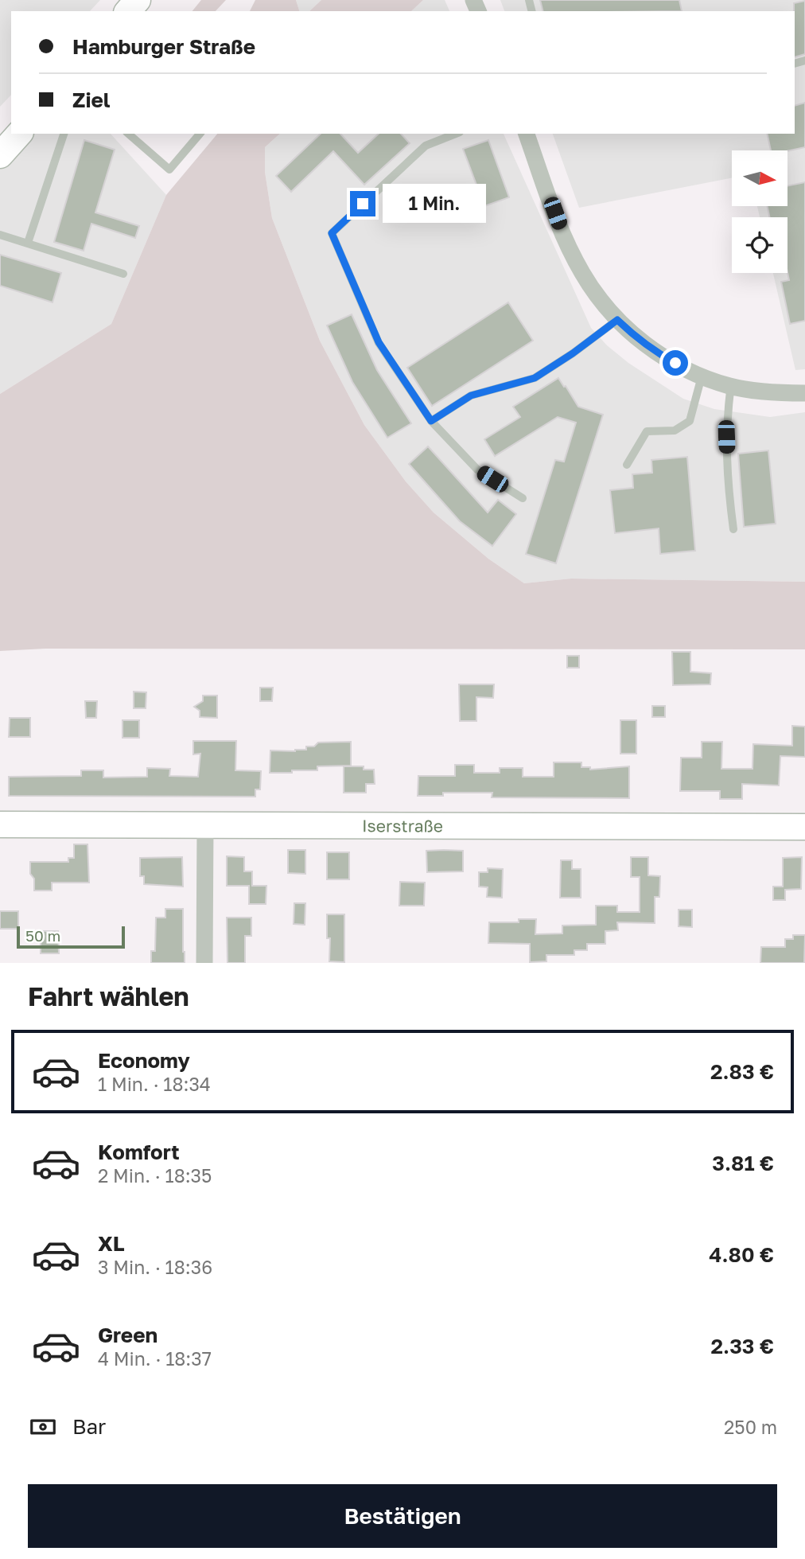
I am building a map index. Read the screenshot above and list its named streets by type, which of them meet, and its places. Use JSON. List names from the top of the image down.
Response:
{
  "streets": {
    "street": ["Iserstraße"]
  },
  "scale_bar": "50 m",
  "north": "right",
  "page": {
    "banner": ["Hamburger Straße", "Ziel"],
    "bubble": "1 Min.",
    "scale": "50 m",
    "heading": "Fahrt wählen",
    "list": [
      {
        "name": "Economy",
        "note": "1 Min. · 18:34",
        "value": "2.83 €"
      },
      {
        "name": "Komfort",
        "note": "2 Min. · 18:35",
        "value": "3.81 €"
      },
      {
        "name": "XL",
        "note": "3 Min. · 18:36",
        "value": "4.80 €"
      },
      {
        "name": "Green",
        "note": "4 Min. · 18:37",
        "value": "2.33 €"
      }
    ],
    "pay": ["Bar", "250 m"],
    "buttons": "Bestätigen"
  }
}
